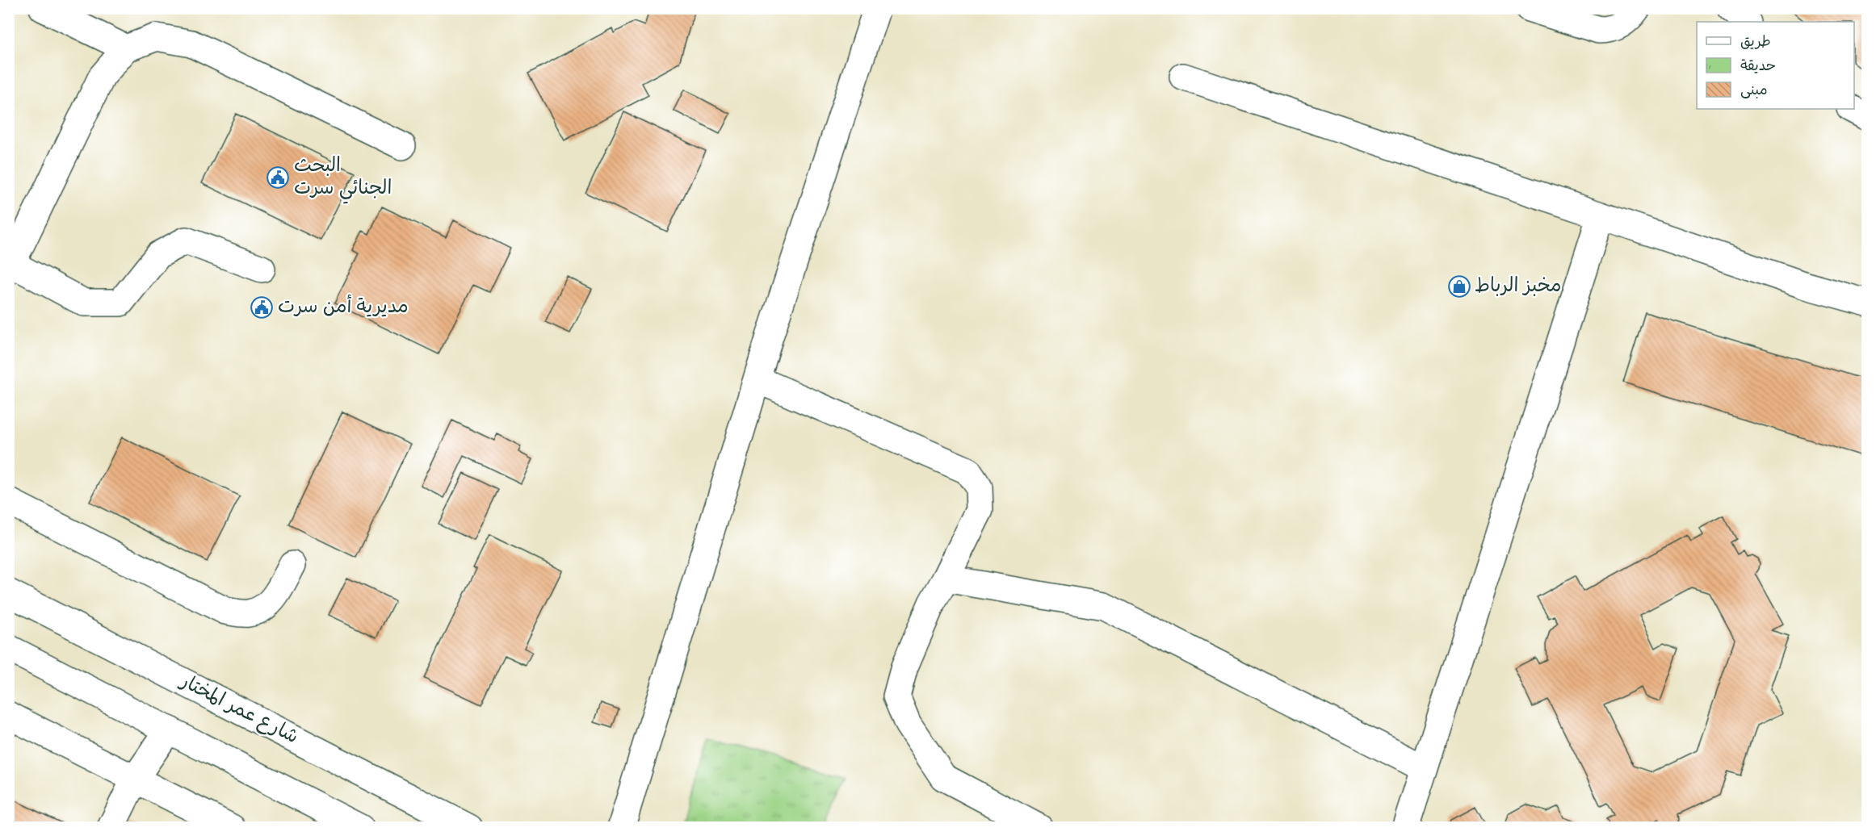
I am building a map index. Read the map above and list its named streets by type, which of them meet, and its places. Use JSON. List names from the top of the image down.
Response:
{
  "streets": {
    "street": ["شارع عمر المختار"]
  },
  "places": {
    "public building": ["البحث الجنائي سرت", "مديرية أمن سرت"],
    "shop": ["مخبز الرباط"]
  },
  "legend": ["طريق", "حديقة", "مبنى"]
}
